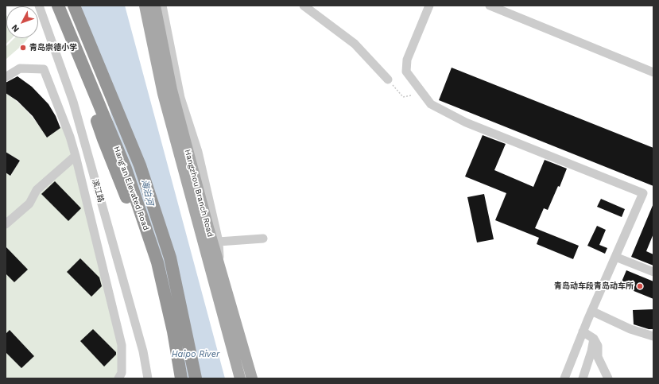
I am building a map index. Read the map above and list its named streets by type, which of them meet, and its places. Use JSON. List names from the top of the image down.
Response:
{
  "streets": {
    "highway": ["Hang'an Elevated Road"],
    "main road": ["Hangzhou Branch Road"],
    "street": ["滨江路"]
  },
  "water": ["海泊河", "Haipo River"],
  "places": ["青岛崇德小学", "青岛动车段青岛动车所"],
  "north": "bottom left"
}
